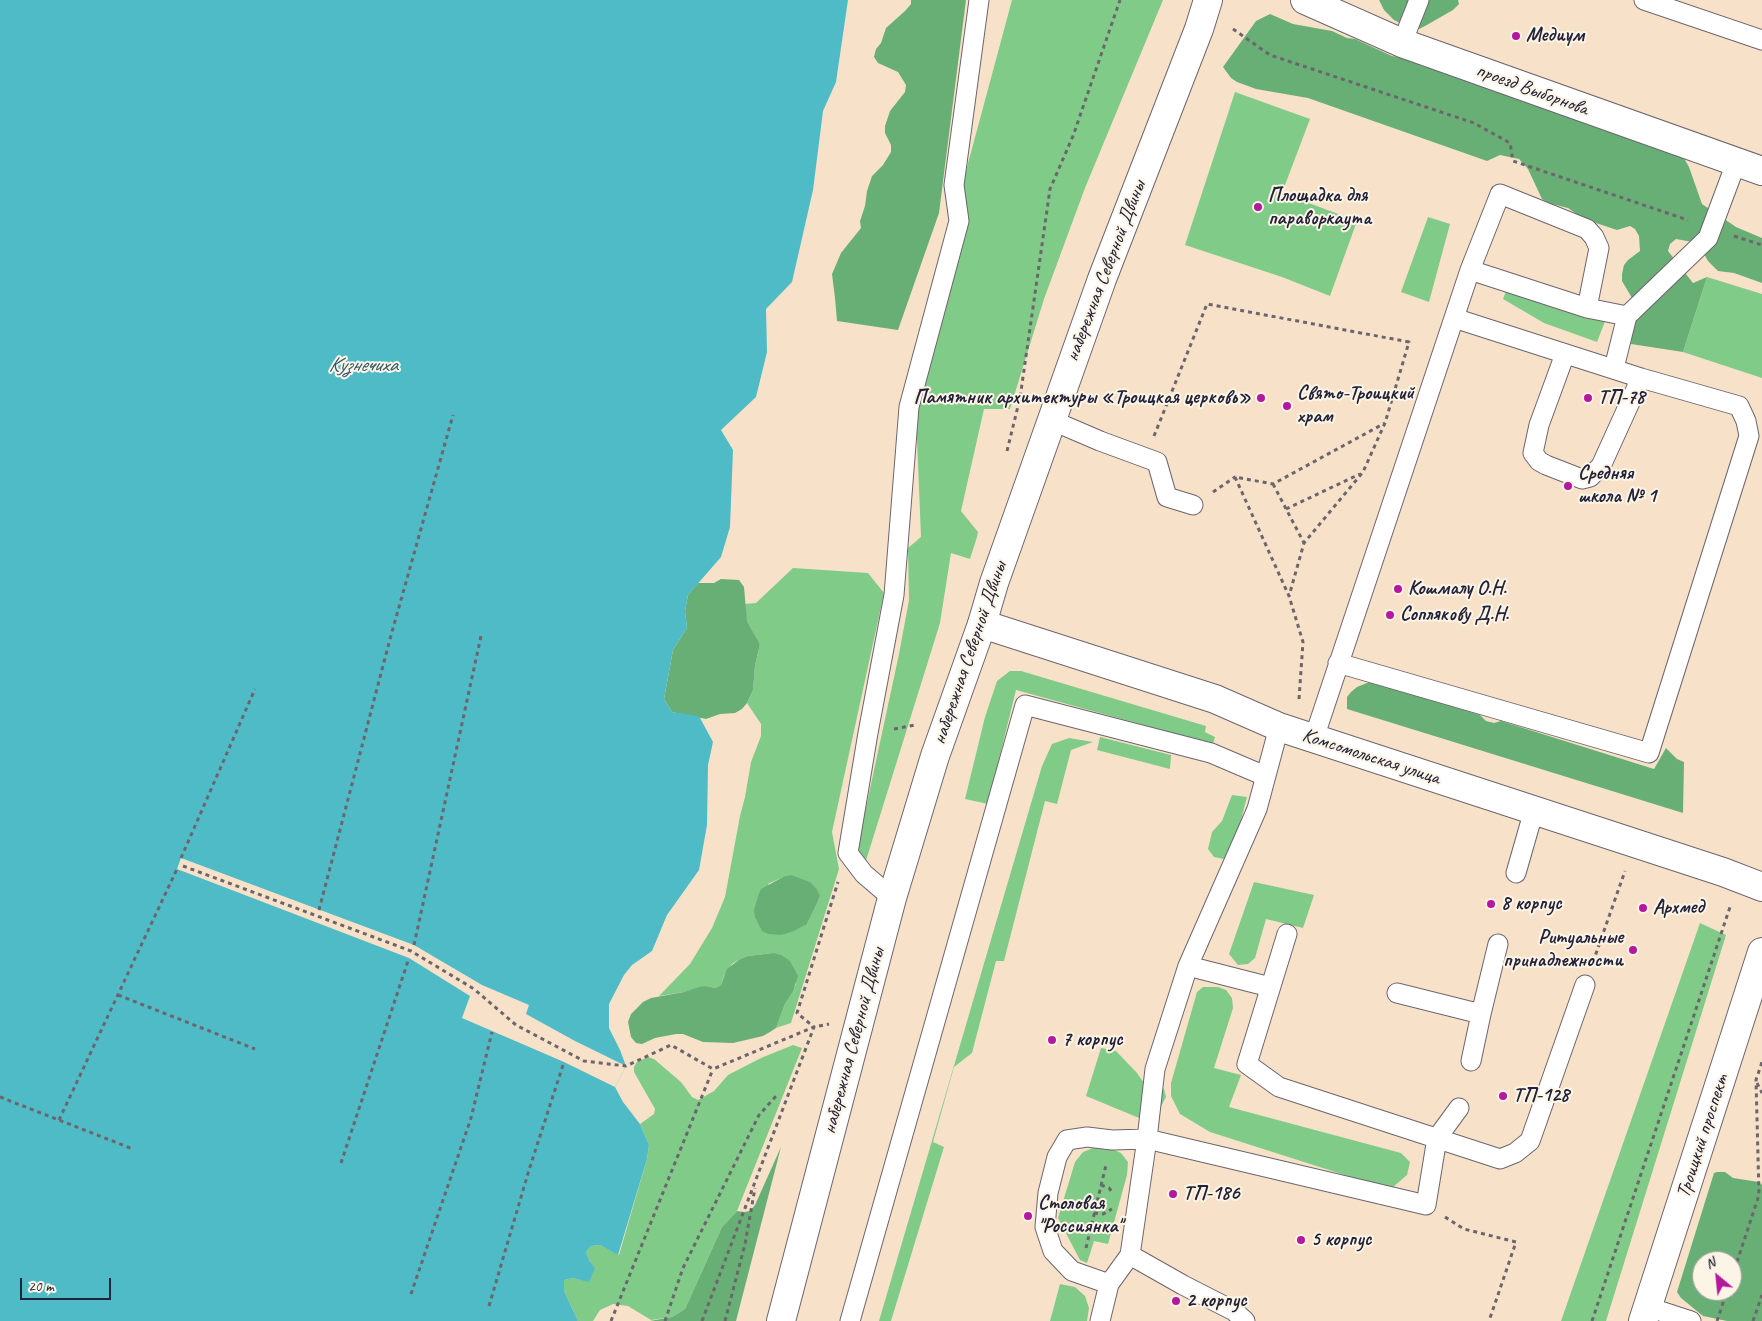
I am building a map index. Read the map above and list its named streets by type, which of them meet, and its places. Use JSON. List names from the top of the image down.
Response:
{
  "streets": {
    "street": [
      "проезд Выборнова",
      "набережная Северной Двины",
      "Комсомольская улица",
      "Троицкий проспект"
    ]
  },
  "crossings": [
    ["набережная Северной Двины", "Комсомольская улица"]
  ],
  "water": ["Кузнечиха"],
  "places": [
    "Медиум",
    "Площадка для параворкаута",
    "Памятник архитектуры «Троицкая церковь»",
    "ТП-78",
    "Свято-Троицкий храм",
    "Средняя школа № 1",
    "Кошмалу О.Н.",
    "Соплякову Д.Н.",
    "8 корпус",
    "Архмед",
    "Ритуальные принадлежности",
    "7 корпус",
    "ТП-128",
    "ТП-186",
    "Столовая \"Россиянка\"",
    "5 корпус",
    "2 корпус"
  ],
  "scale_bar": "20 m",
  "north": "top left"
}
